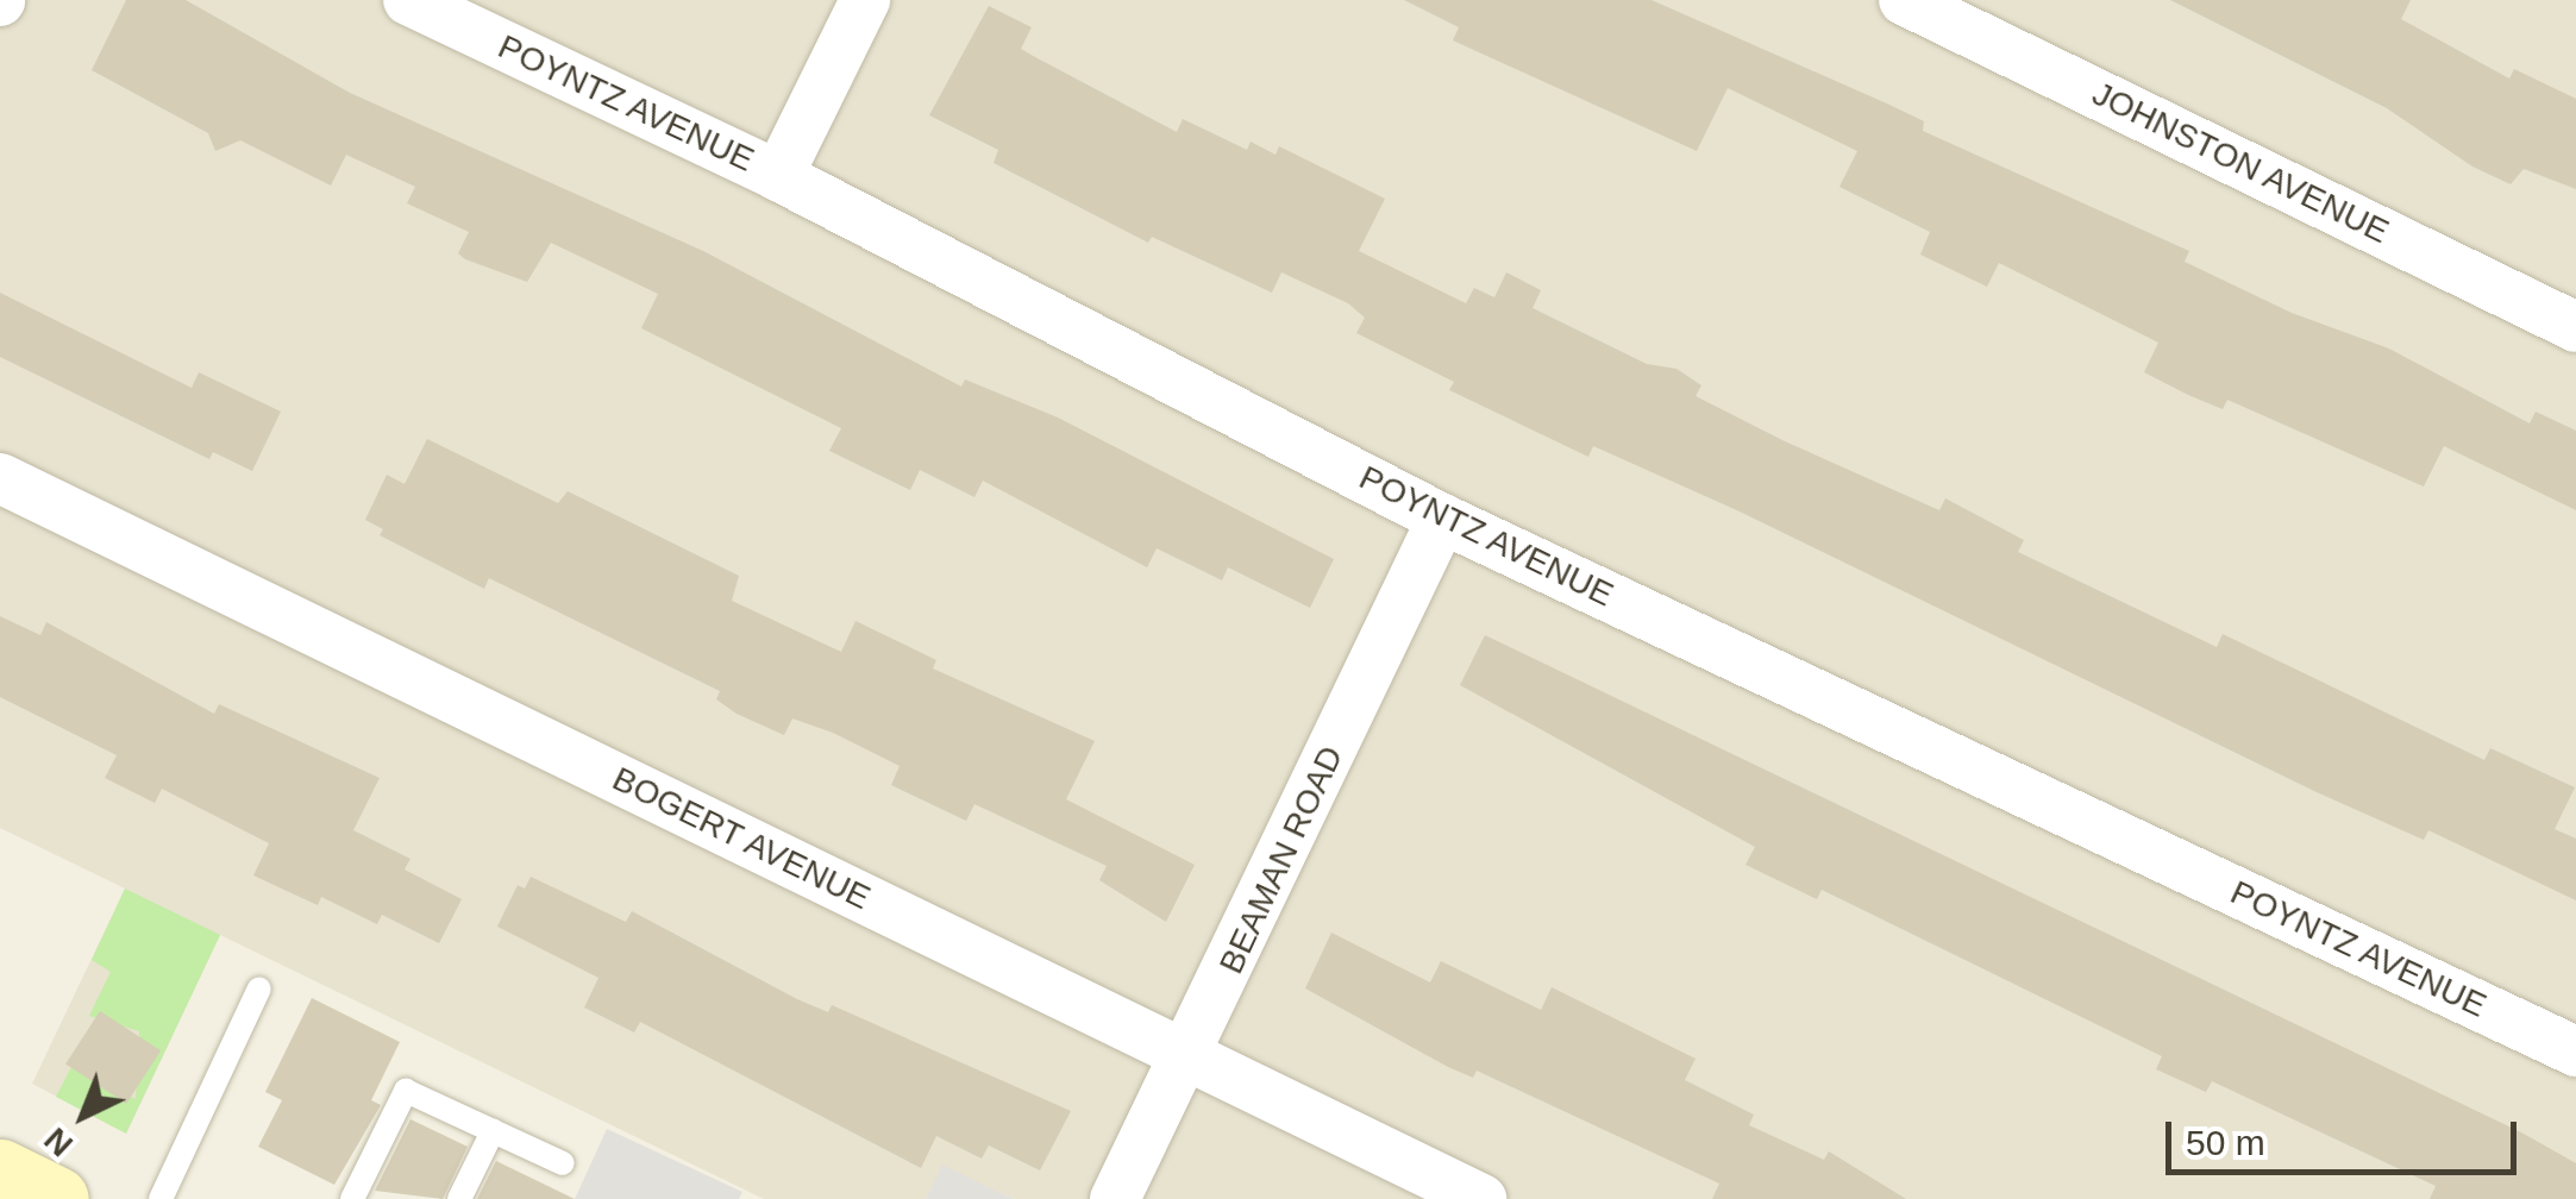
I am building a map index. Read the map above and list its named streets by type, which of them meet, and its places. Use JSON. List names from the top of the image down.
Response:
{
  "streets": {
    "street": [
      "POYNTZ AVENUE",
      "JOHNSTON AVENUE",
      "BOGERT AVENUE",
      "BEAMAN ROAD"
    ]
  },
  "crossings": [
    ["POYNTZ AVENUE", "BEAMAN ROAD"],
    ["BOGERT AVENUE", "BEAMAN ROAD"]
  ],
  "scale_bar": "50 m",
  "north": "bottom left"
}
